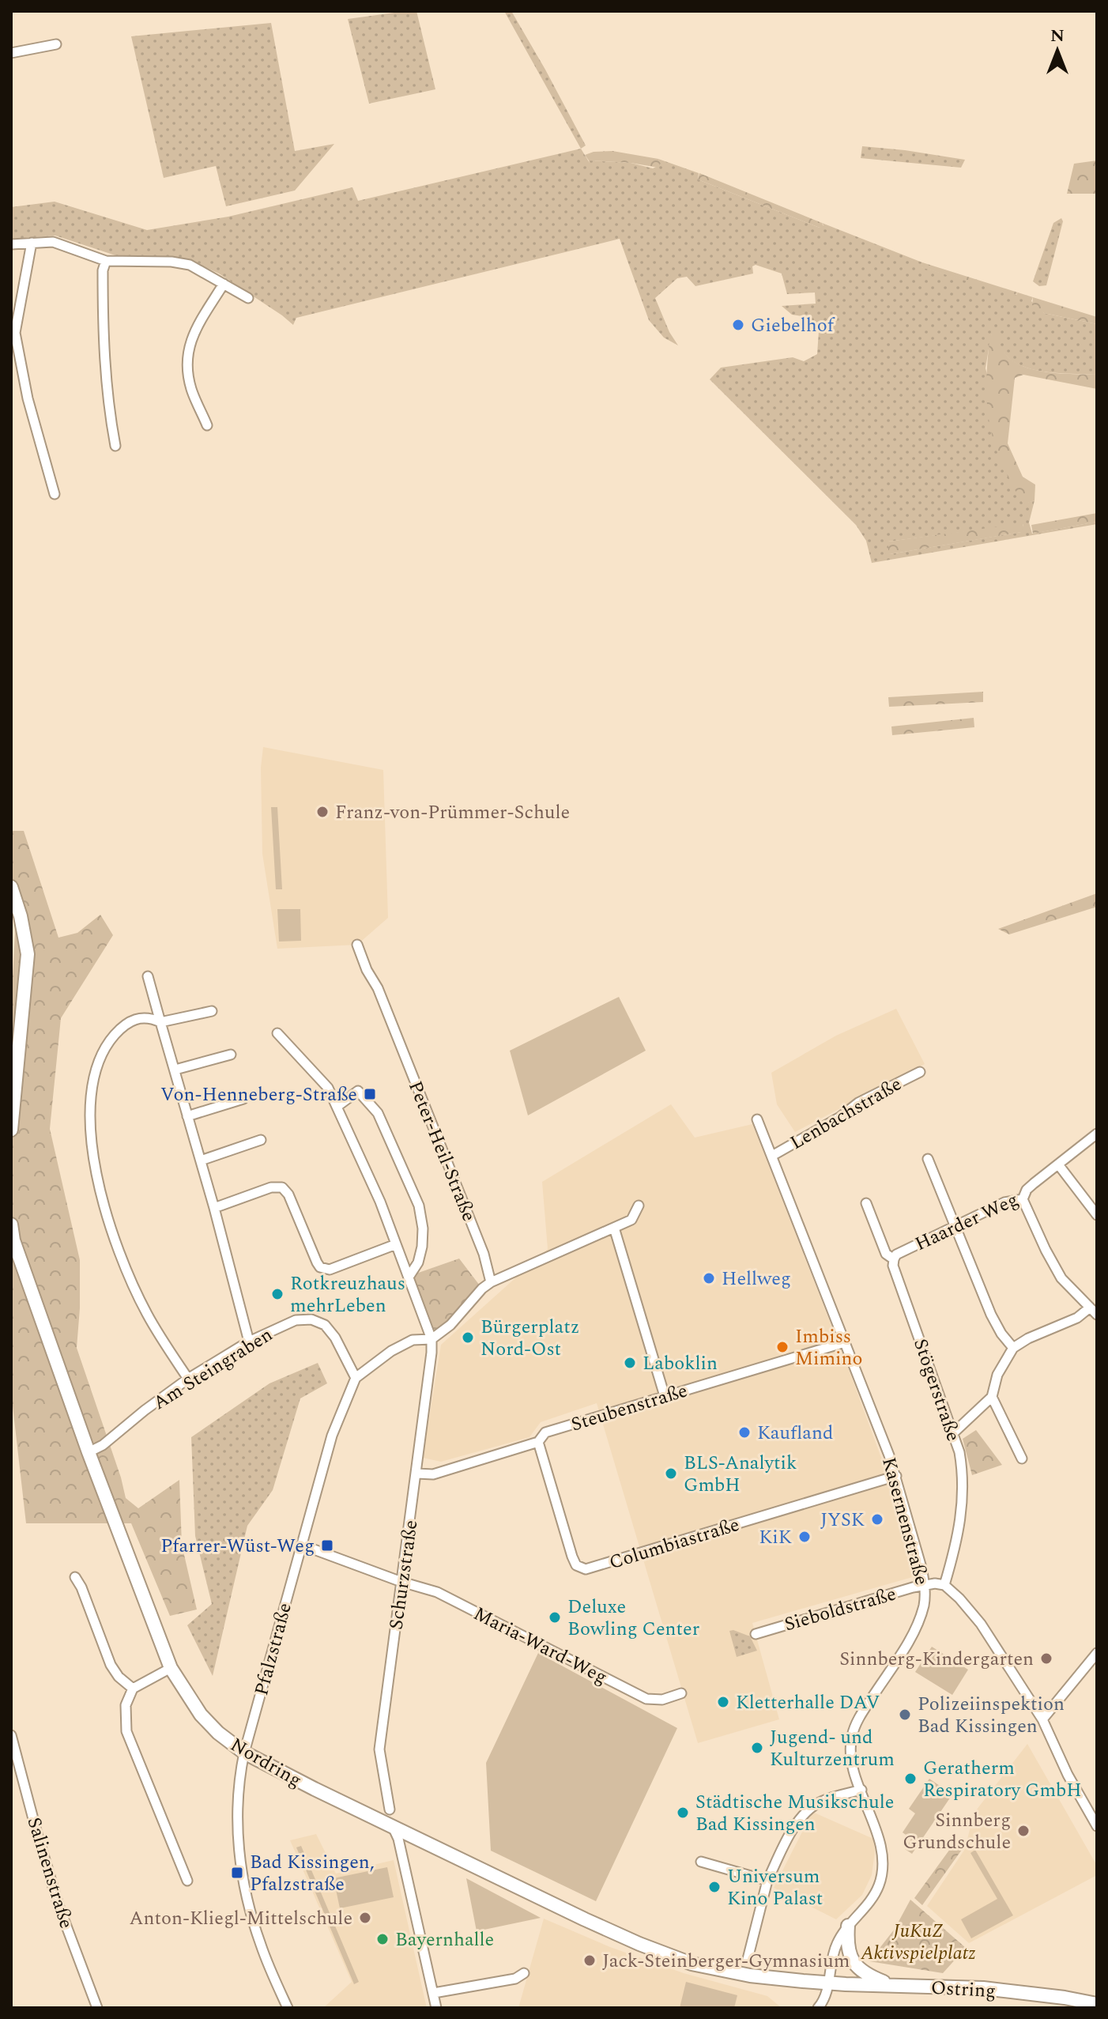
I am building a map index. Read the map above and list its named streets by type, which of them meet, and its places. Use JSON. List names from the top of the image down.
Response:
{
  "streets": {
    "main road": ["Nordring", "Ostring"],
    "street": [
      "Lenbachstraße",
      "Peter-Heil-Straße",
      "Haarder Weg",
      "Am Steingraben",
      "Stögerstraße",
      "Steubenstraße",
      "Kasernenstraße",
      "Columbiastraße",
      "Schurzstraße",
      "Sieboldstraße",
      "Maria-Ward-Weg",
      "Pfalzstraße",
      "Salinenstraße"
    ]
  },
  "crossings": [
    ["Lenbachstraße", "Kasernenstraße"],
    ["Haarder Weg", "Stögerstraße"],
    ["Am Steingraben", "Pfalzstraße"],
    ["Am Steingraben", "Nordring"],
    ["Steubenstraße", "Kasernenstraße"],
    ["Steubenstraße", "Columbiastraße"],
    ["Steubenstraße", "Schurzstraße"],
    ["Kasernenstraße", "Columbiastraße"],
    ["Kasernenstraße", "Sieboldstraße"],
    ["Kasernenstraße", "Nordring"],
    ["Kasernenstraße", "Ostring"],
    ["Schurzstraße", "Maria-Ward-Weg"],
    ["Schurzstraße", "Pfalzstraße"],
    ["Pfalzstraße", "Nordring"],
    ["Nordring", "Ostring"]
  ],
  "parks": ["JuKuZ Aktivspielplatz"],
  "places": {
    "other": [
      "Giebelhof",
      "Franz-von-Prümmer-Schule",
      "Hellweg",
      "Rotkreuzhaus mehrLeben",
      "Bürgerplatz Nord-Ost",
      "Imbiss Mimino",
      "Laboklin",
      "Kaufland",
      "BLS-Analytik GmbH",
      "JYSK",
      "KiK",
      "Deluxe Bowling Center",
      "Sinnberg-Kindergarten",
      "Kletterhalle DAV",
      "Polizeiinspektion Bad Kissingen",
      "Jugend- und Kulturzentrum",
      "Geratherm Respiratory GmbH",
      "Städtische Musikschule Bad Kissingen",
      "Sinnberg Grundschule",
      "Universum Kino Palast",
      "Anton-Kliegl-Mittelschule",
      "Bayernhalle",
      "Jack-Steinberger-Gymnasium"
    ],
    "transit": ["Von-Henneberg-Straße", "Pfarrer-Wüst-Weg", "Bad Kissingen, Pfalzstraße"]
  },
  "north": "top"
}
